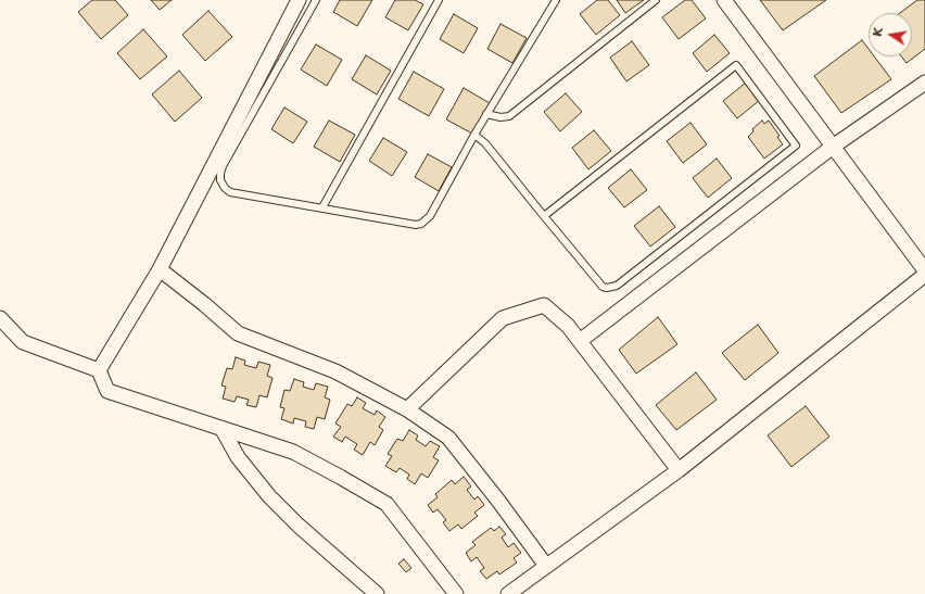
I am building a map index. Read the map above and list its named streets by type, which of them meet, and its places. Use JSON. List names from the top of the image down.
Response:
{
  "north": "left"
}
